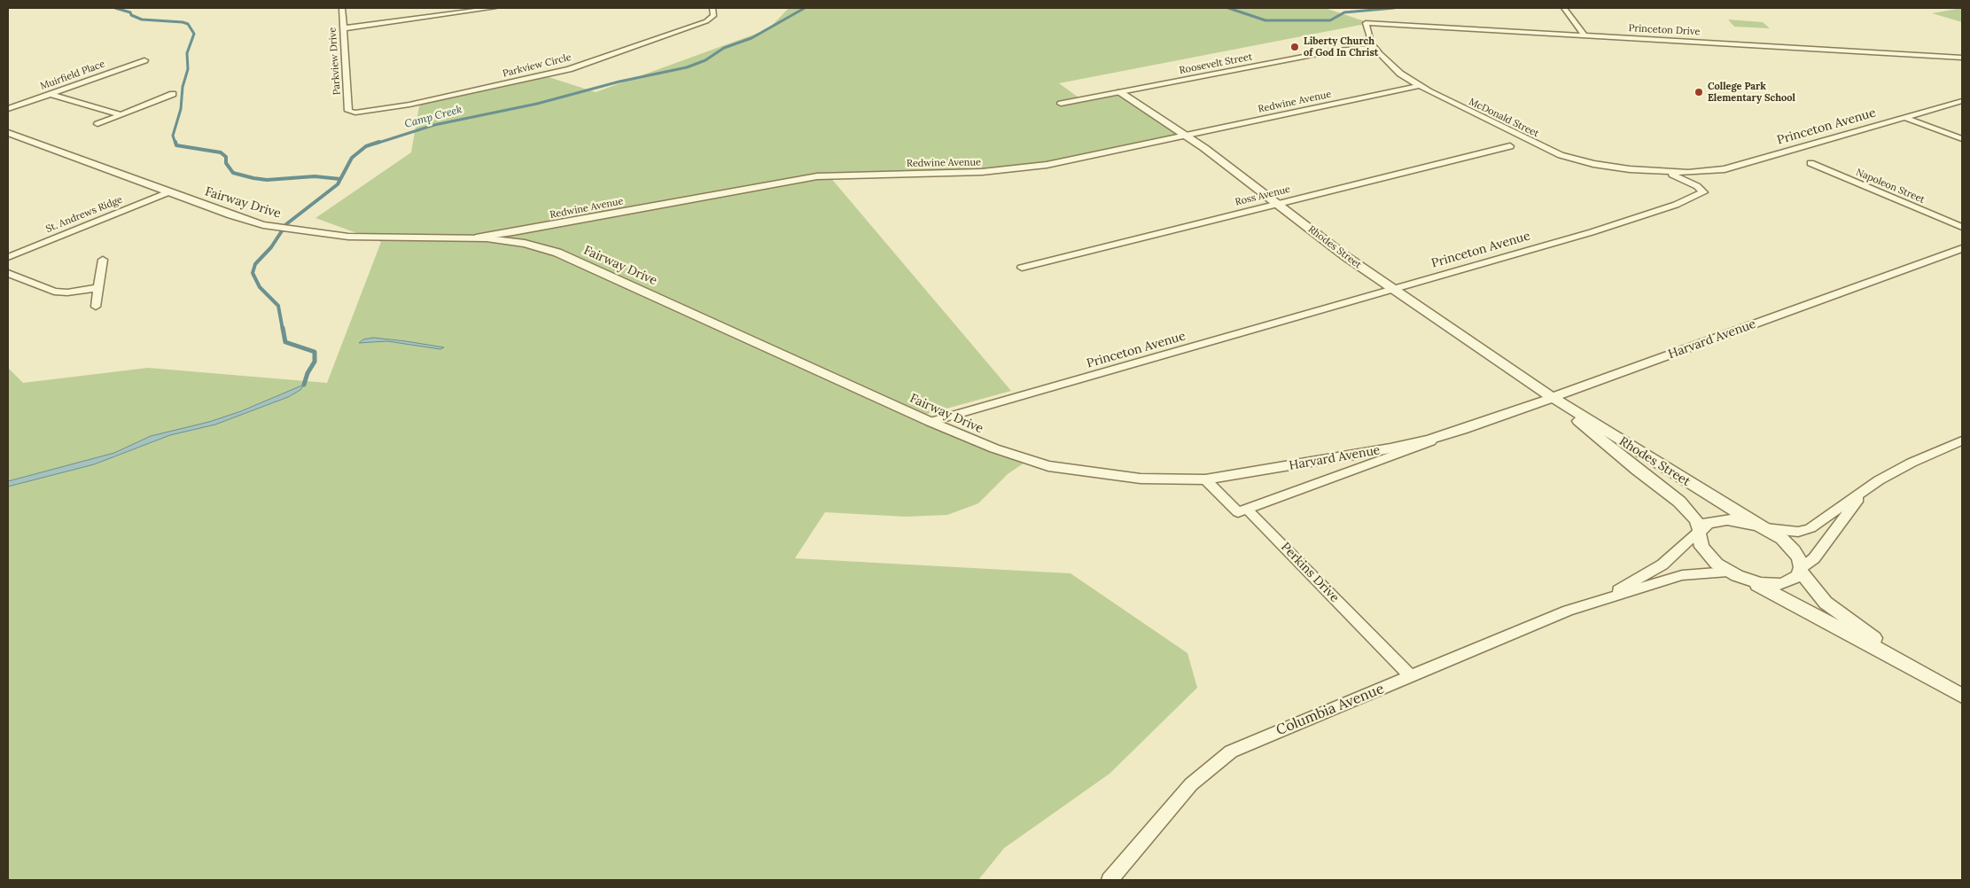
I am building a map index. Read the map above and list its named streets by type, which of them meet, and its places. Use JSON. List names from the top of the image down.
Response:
{
  "streets": {
    "street": [
      "Princeton Drive",
      "Parkview Drive",
      "Roosevelt Street",
      "Parkview Circle",
      "Muirfield Place",
      "Redwine Avenue",
      "McDonald Street",
      "Princeton Avenue",
      "Napoleon Street",
      "Ross Avenue",
      "Fairway Drive",
      "St. Andrews Ridge",
      "Rhodes Street",
      "Harvard Avenue",
      "Perkins Drive",
      "Columbia Avenue"
    ]
  },
  "crossings": [
    ["Princeton Drive", "McDonald Street"],
    ["Parkview Drive", "Parkview Circle"],
    ["Roosevelt Street", "McDonald Street"],
    ["Roosevelt Street", "Rhodes Street"],
    ["Redwine Avenue", "McDonald Street"],
    ["Redwine Avenue", "Fairway Drive"],
    ["Redwine Avenue", "Rhodes Street"],
    ["McDonald Street", "Princeton Avenue"],
    ["Princeton Avenue", "Fairway Drive"],
    ["Princeton Avenue", "Rhodes Street"],
    ["Ross Avenue", "Rhodes Street"],
    ["Fairway Drive", "St. Andrews Ridge"],
    ["Fairway Drive", "Harvard Avenue"],
    ["Fairway Drive", "Perkins Drive"],
    ["Rhodes Street", "Harvard Avenue"],
    ["Rhodes Street", "Columbia Avenue"],
    ["Harvard Avenue", "Perkins Drive"],
    ["Perkins Drive", "Columbia Avenue"]
  ],
  "water": ["Camp Creek"],
  "places": ["Liberty Church of God In Christ", "College Park Elementary School"]
}
